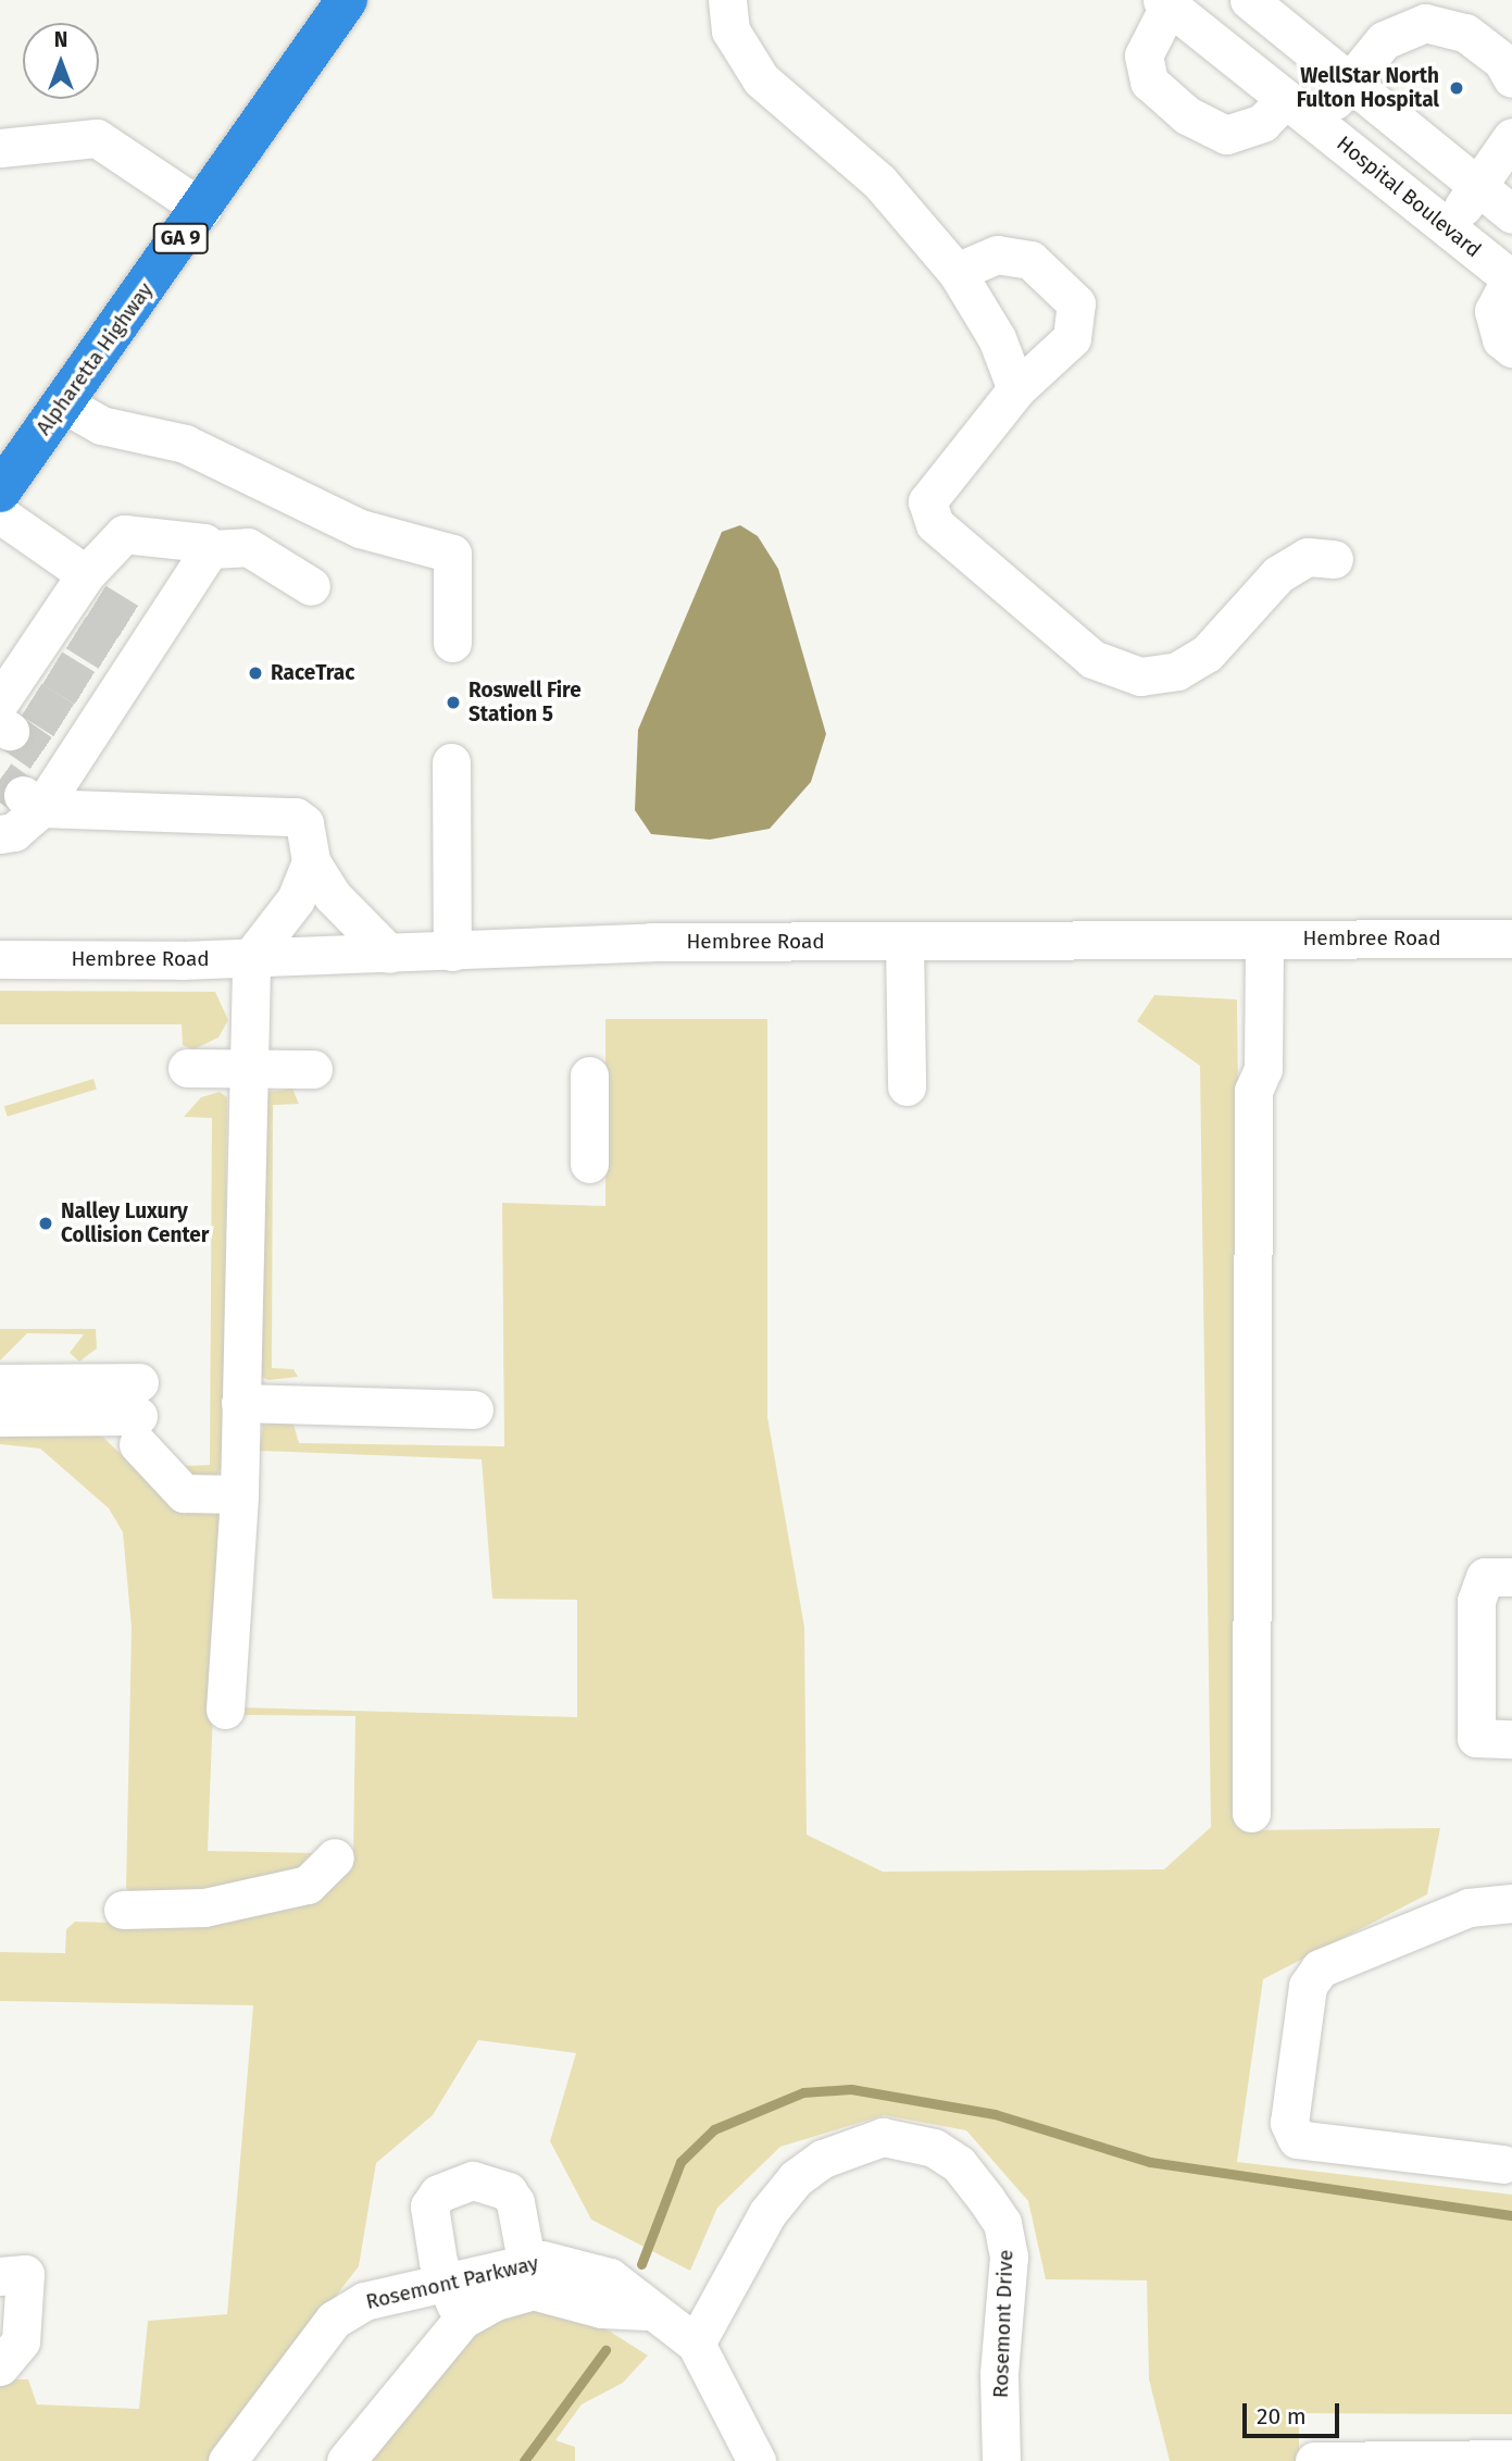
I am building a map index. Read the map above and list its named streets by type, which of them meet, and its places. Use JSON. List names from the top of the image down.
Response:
{
  "streets": {
    "highway": ["GA 9", "Alpharetta Highway"],
    "street": [
      "Hospital Boulevard",
      "Hembree Road",
      "Rosemont Parkway",
      "Rosemont Drive"
    ]
  },
  "crossings": [
    ["Rosemont Parkway", "Rosemont Drive"]
  ],
  "places": [
    "WellStar North Fulton Hospital",
    "RaceTrac",
    "Roswell Fire Station 5",
    "Nalley Luxury Collision Center"
  ],
  "scale_bar": "20 m",
  "north": "top"
}
